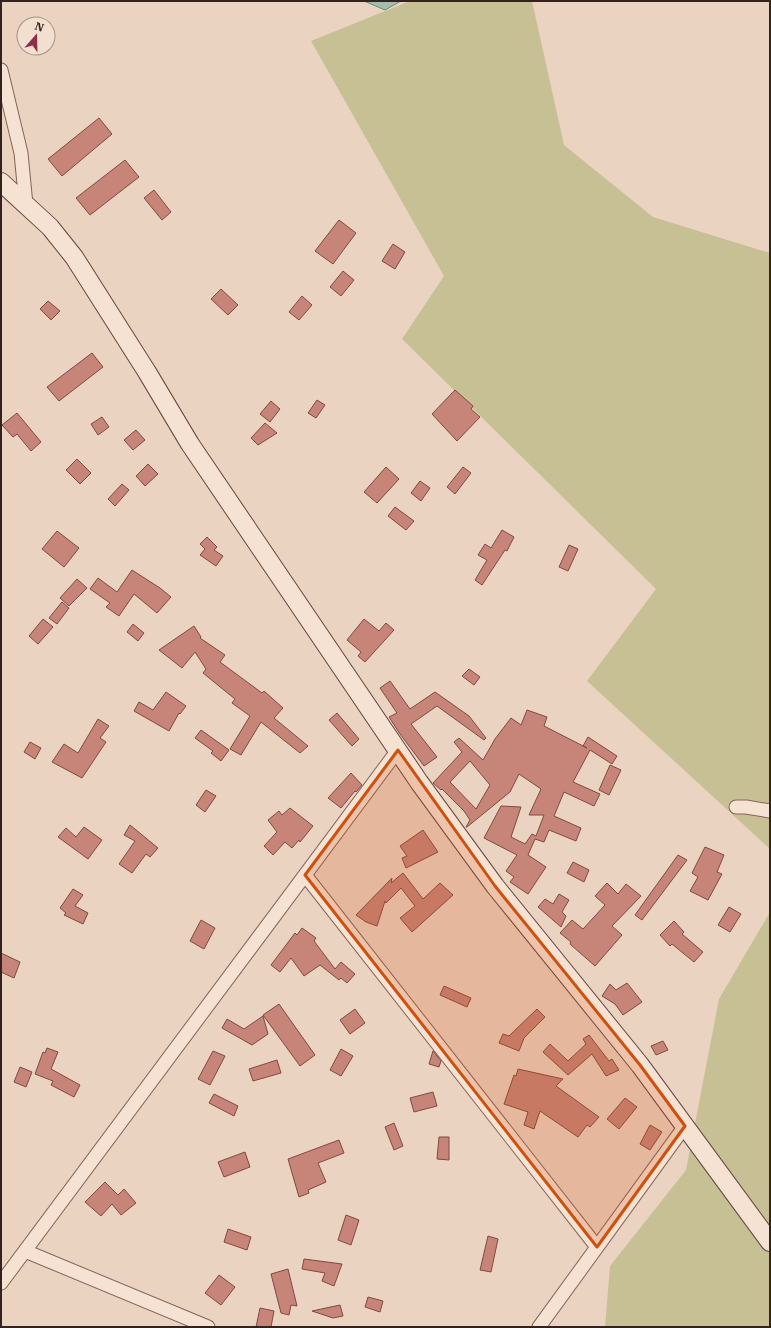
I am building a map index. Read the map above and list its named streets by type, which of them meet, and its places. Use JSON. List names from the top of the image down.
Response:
{
  "north": "top"
}
